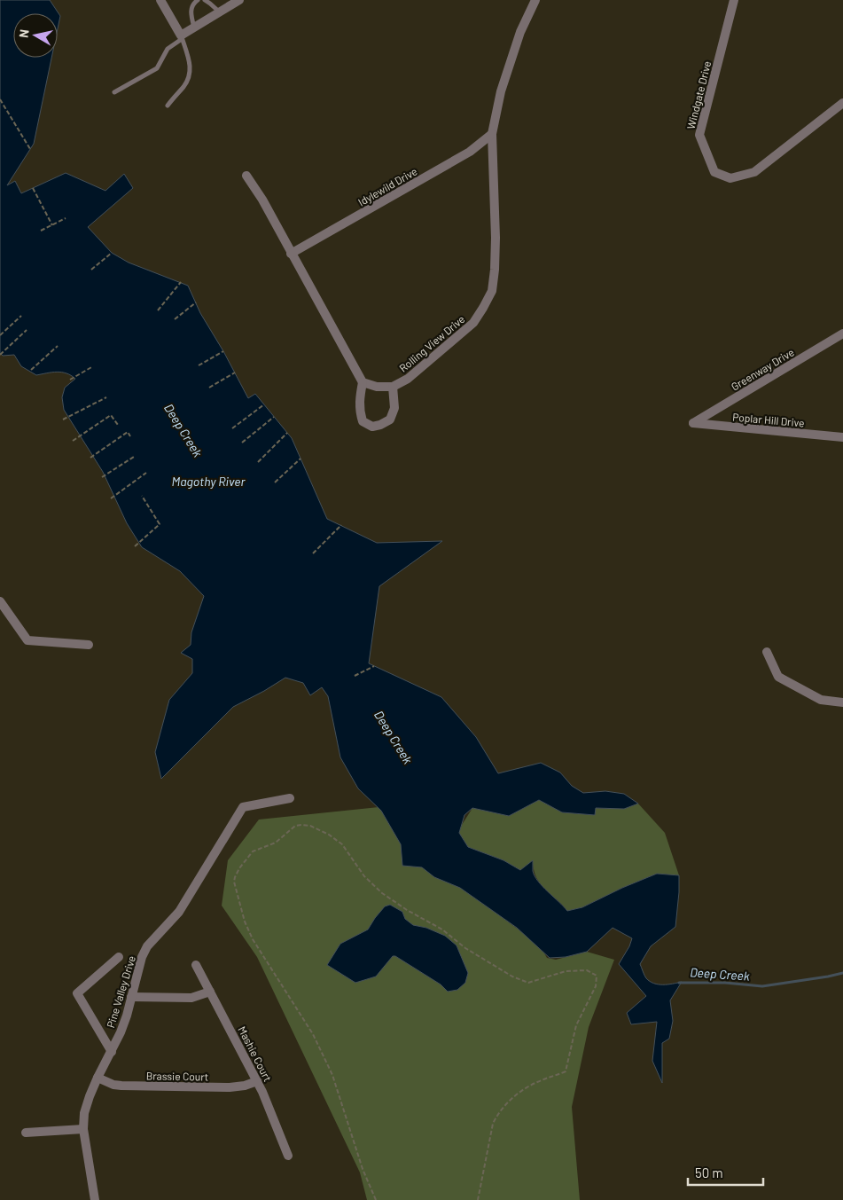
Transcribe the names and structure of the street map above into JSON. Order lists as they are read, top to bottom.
{
  "streets": {
    "street": [
      "Windgate Drive",
      "Idylewild Drive",
      "Rolling View Drive",
      "Greenway Drive",
      "Poplar Hill Drive",
      "Pine Valley Drive",
      "Mashie Court",
      "Brassie Court"
    ]
  },
  "crossings": [
    ["Idylewild Drive", "Rolling View Drive"],
    ["Greenway Drive", "Poplar Hill Drive"],
    ["Pine Valley Drive", "Brassie Court"],
    ["Mashie Court", "Brassie Court"]
  ],
  "water": ["Deep Creek", "Magothy River"],
  "scale_bar": "50 m",
  "north": "left"
}
